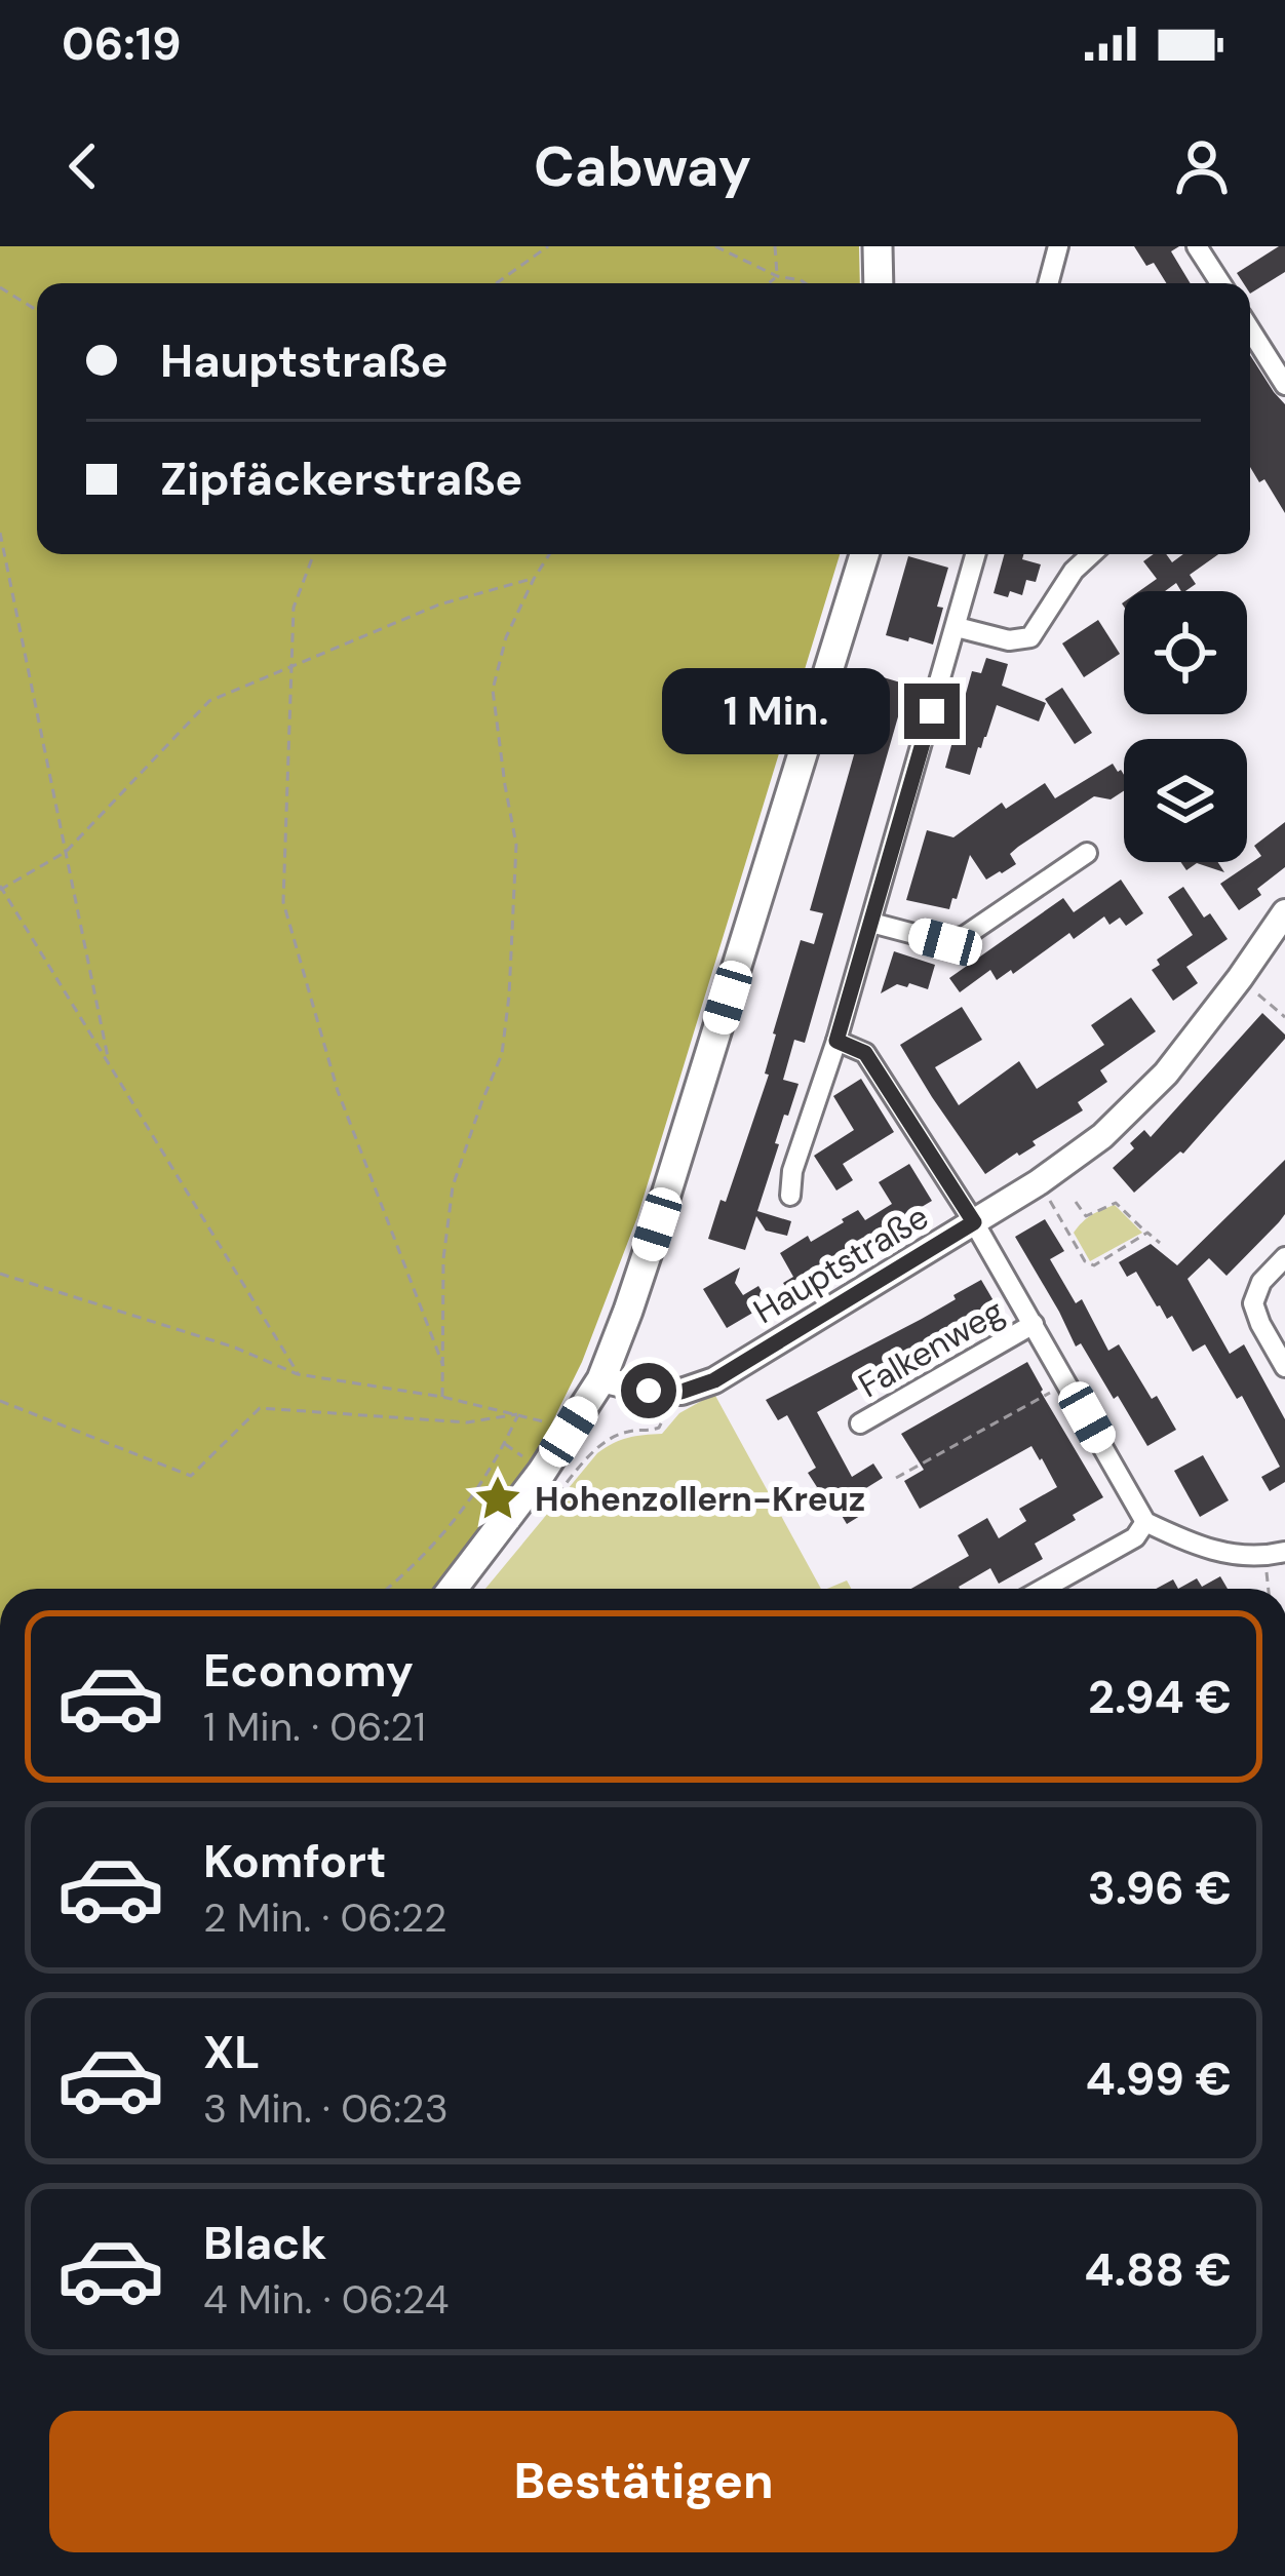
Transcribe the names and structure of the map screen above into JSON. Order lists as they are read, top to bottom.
{
  "streets": {
    "street": ["Hauptstraße", "Falkenweg"]
  },
  "places": {
    "place": ["Hohenzollern-Kreuz"]
  },
  "page": {
    "status": "06:19",
    "header": "Cabway",
    "banner": ["Hauptstraße", "Zipfäckerstraße"],
    "bubble": "1 Min.",
    "list": [
      {
        "name": "Economy",
        "note": "1 Min. · 06:21",
        "value": "2.94 €"
      },
      {
        "name": "Komfort",
        "note": "2 Min. · 06:22",
        "value": "3.96 €"
      },
      {
        "name": "XL",
        "note": "3 Min. · 06:23",
        "value": "4.99 €"
      },
      {
        "name": "Black",
        "note": "4 Min. · 06:24",
        "value": "4.88 €"
      }
    ],
    "buttons": "Bestätigen"
  }
}
